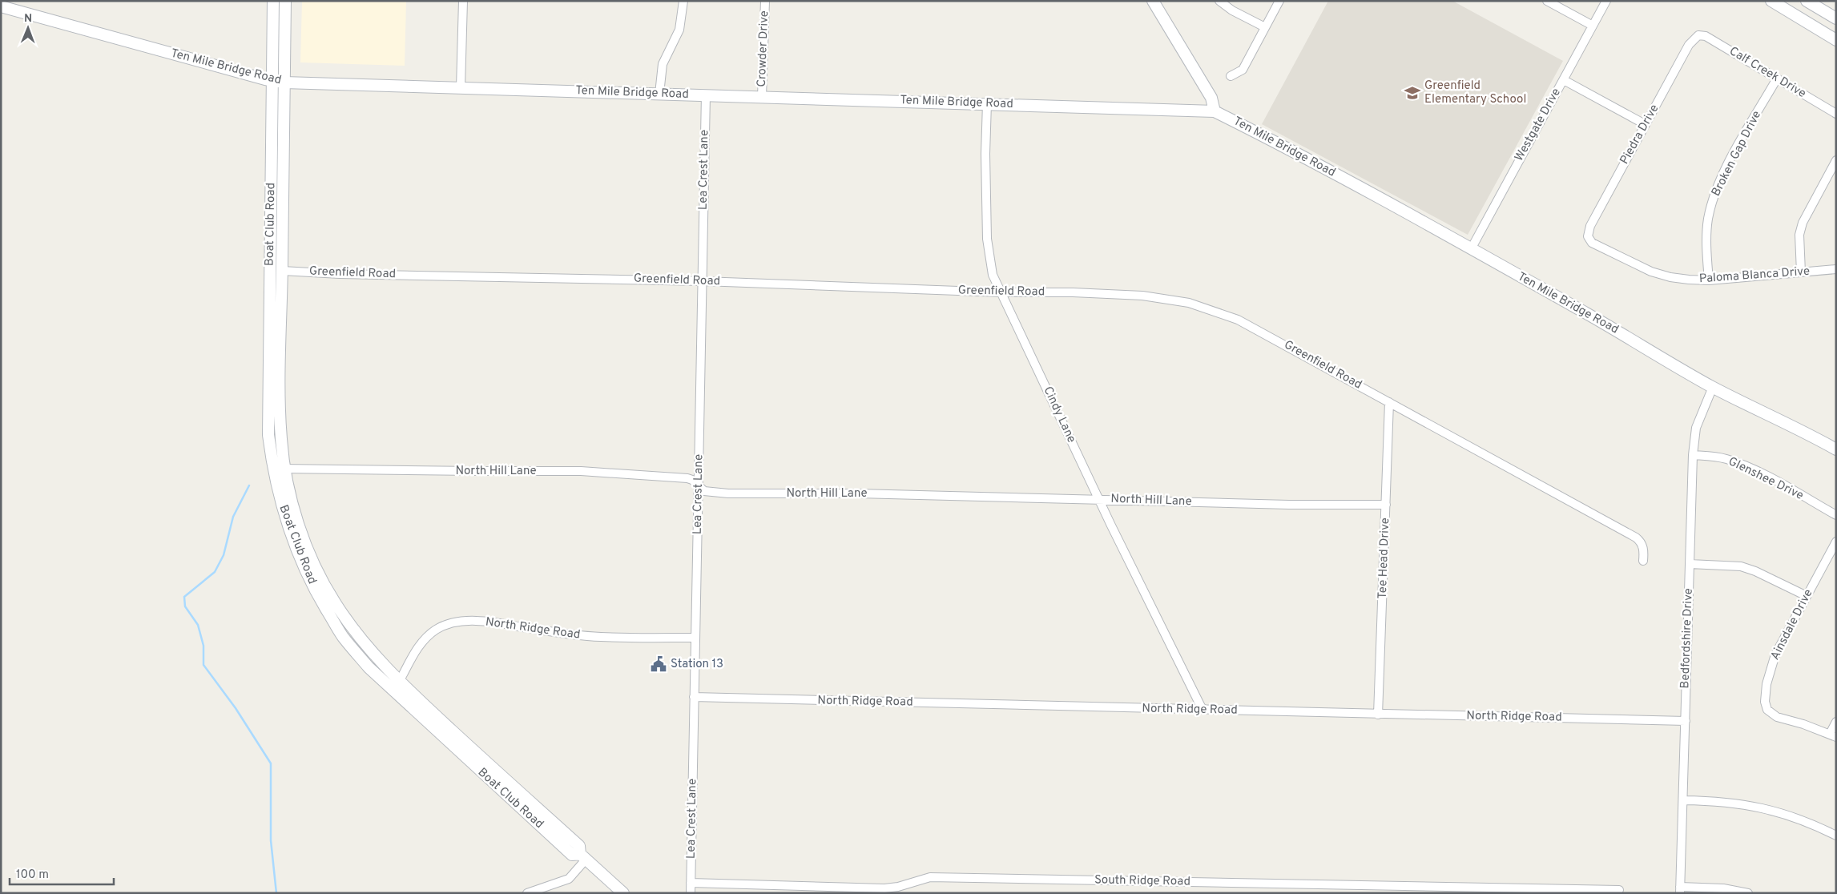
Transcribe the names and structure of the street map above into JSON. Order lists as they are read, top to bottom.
{
  "streets": {
    "main road": ["Ten Mile Bridge Road", "Boat Club Road"],
    "street": [
      "Crowder Drive",
      "Calf Creek Drive",
      "Westgate Drive",
      "Piedra Drive",
      "Broken Gap Drive",
      "Lea Crest Lane",
      "Greenfield Road",
      "Paloma Blanca Drive",
      "Cindy Lane",
      "North Hill Lane",
      "Glenshee Drive",
      "Tee Head Drive",
      "Ainsdale Drive",
      "North Ridge Road",
      "Bedfordshire Drive",
      "South Ridge Road"
    ]
  },
  "crossings": [
    ["Crowder Drive", "Ten Mile Bridge Road"],
    ["Ten Mile Bridge Road", "Westgate Drive"],
    ["Ten Mile Bridge Road", "Lea Crest Lane"],
    ["Ten Mile Bridge Road", "Boat Club Road"],
    ["Ten Mile Bridge Road", "Cindy Lane"],
    ["Ten Mile Bridge Road", "Bedfordshire Drive"],
    ["Calf Creek Drive", "Piedra Drive"],
    ["Calf Creek Drive", "Broken Gap Drive"],
    ["Piedra Drive", "Paloma Blanca Drive"],
    ["Broken Gap Drive", "Paloma Blanca Drive"],
    ["Lea Crest Lane", "Greenfield Road"],
    ["Lea Crest Lane", "North Hill Lane"],
    ["Lea Crest Lane", "North Ridge Road"],
    ["Lea Crest Lane", "South Ridge Road"],
    ["Boat Club Road", "Greenfield Road"],
    ["Boat Club Road", "North Hill Lane"],
    ["Boat Club Road", "North Ridge Road"],
    ["Greenfield Road", "Cindy Lane"],
    ["Greenfield Road", "Tee Head Drive"],
    ["Cindy Lane", "North Hill Lane"],
    ["Cindy Lane", "North Ridge Road"],
    ["North Hill Lane", "Tee Head Drive"],
    ["Glenshee Drive", "Bedfordshire Drive"],
    ["Tee Head Drive", "North Ridge Road"],
    ["North Ridge Road", "Bedfordshire Drive"]
  ],
  "places": {
    "school or university": ["Greenfield Elementary School"],
    "public building": ["Station 13"]
  },
  "scale_bar": "100 m",
  "north": "top"
}
